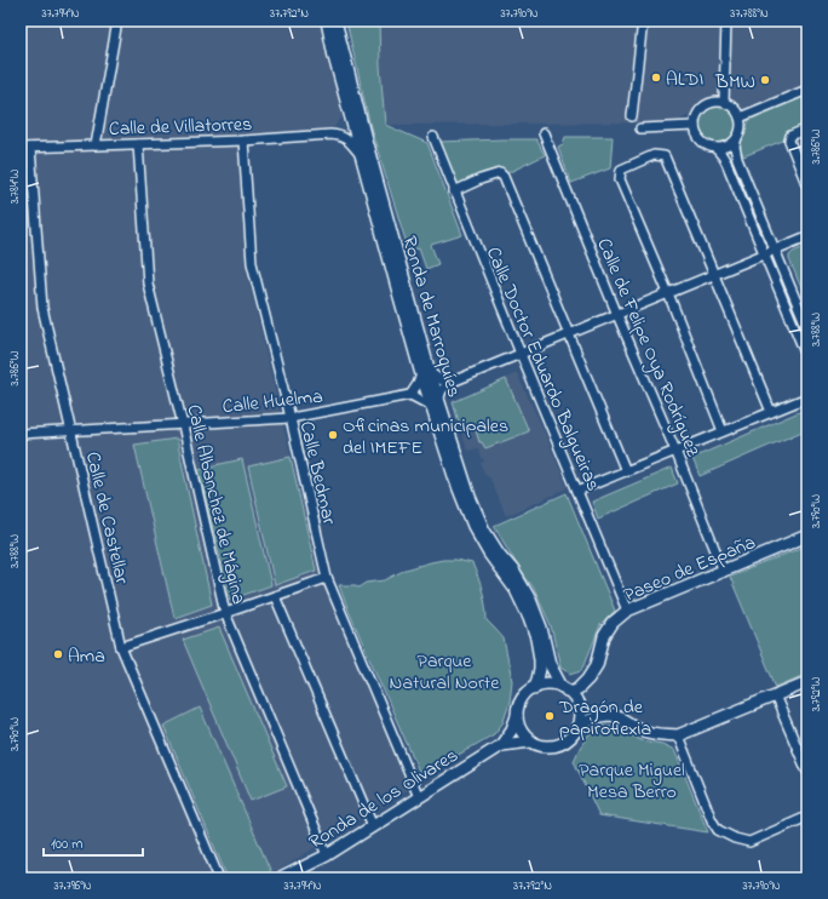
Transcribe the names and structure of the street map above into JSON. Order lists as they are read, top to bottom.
{
  "streets": {
    "main road": ["Ronda de Marroquíes", "Paseo de España", "Ronda de los Olivares"],
    "street": [
      "Calle de Villatorres",
      "Calle de Felipe Oya Rodríguez",
      "Calle Doctor Eduardo Balgueiras",
      "Calle Huelma",
      "Calle Bedmar",
      "Calle Albanchez de Mágina",
      "Calle de Castellar"
    ]
  },
  "crossings": [
    ["Calle de Villatorres", "Calle Bedmar"],
    ["Calle de Villatorres", "Calle Albanchez de Mágina"],
    ["Calle de Villatorres", "Calle de Castellar"],
    ["Ronda de Marroquíes", "Paseo de España"],
    ["Ronda de Marroquíes", "Ronda de los Olivares"],
    ["Calle de Felipe Oya Rodríguez", "Paseo de España"],
    ["Calle Doctor Eduardo Balgueiras", "Paseo de España"],
    ["Calle Huelma", "Calle Bedmar"],
    ["Calle Huelma", "Calle Albanchez de Mágina"],
    ["Calle Huelma", "Calle de Castellar"],
    ["Calle Bedmar", "Ronda de los Olivares"],
    ["Calle Albanchez de Mágina", "Ronda de los Olivares"],
    ["Paseo de España", "Ronda de los Olivares"]
  ],
  "parks": ["Parque Natural Norte", "Parque Miguel Mesa Berro"],
  "places": [
    "ALDI",
    "BMW",
    "Oficinas municipales del IMEFE",
    "Ama",
    "Dragón de papiroflexia"
  ],
  "scale_bar": "100 m",
  "coordinates": [
    "37.794°N",
    "37.792°N",
    "37.790°N",
    "37.788°N",
    "3.786°W",
    "3.784°W",
    "3.788°W",
    "3.790°W",
    "3.792°W",
    "37.796°N"
  ]
}
